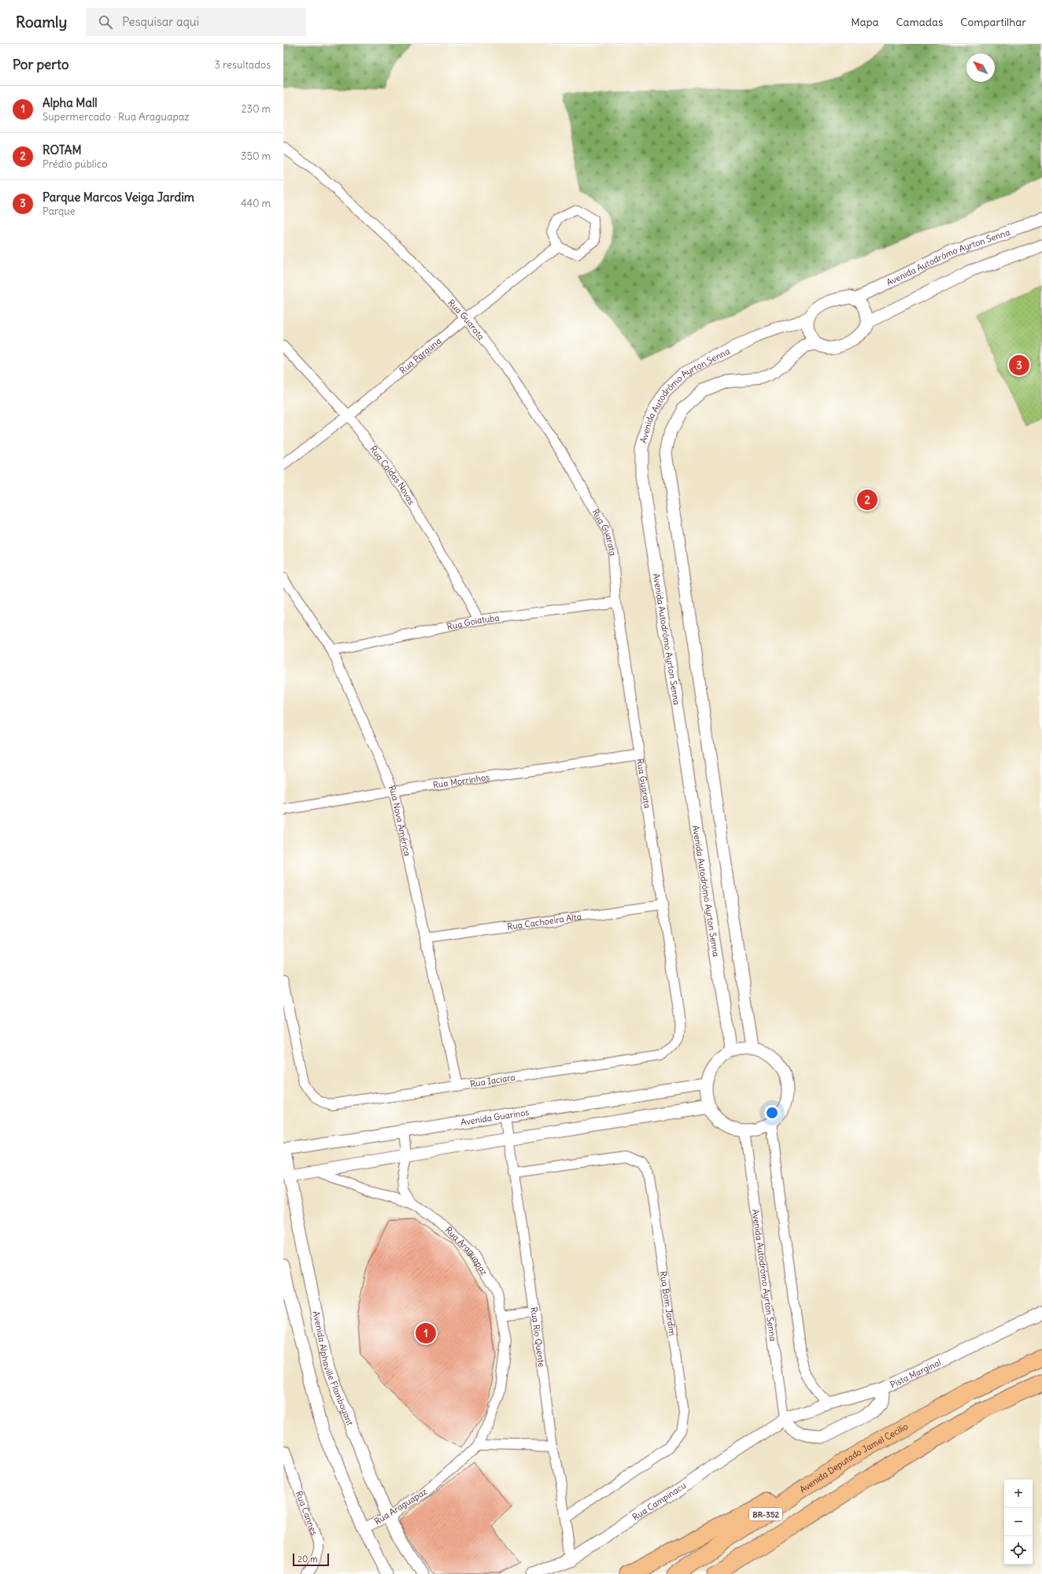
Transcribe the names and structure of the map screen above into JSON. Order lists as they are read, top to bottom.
{
  "streets": {
    "highway": ["Avenida Deputado Jamel Cecilio", "BR-352"],
    "street": [
      "Avenida Autodrómo Ayrton Senna",
      "Rua Guarata",
      "Rua Parauna",
      "Rua Caldas Novas",
      "Rua Goiatuba",
      "Rua Morrinhos",
      "Rua Nova América",
      "Rua Cachoeira Alta",
      "Rua Iaciara",
      "Avenida Guarinos",
      "Rua Araguapaz",
      "Rua Bom Jardim",
      "Rua Rio Quente",
      "Avenida Alphaville Flamboyant",
      "Pista Marginal",
      "Rua Campinacu",
      "Rua Cannes"
    ]
  },
  "crossings": [
    ["Avenida Autodrómo Ayrton Senna", "Avenida Guarinos"],
    ["Avenida Autodrómo Ayrton Senna", "Pista Marginal"],
    ["Avenida Autodrómo Ayrton Senna", "Rua Campinacu"],
    ["Rua Guarata", "Rua Parauna"],
    ["Rua Guarata", "Rua Goiatuba"],
    ["Rua Guarata", "Rua Morrinhos"],
    ["Rua Guarata", "Rua Cachoeira Alta"],
    ["Rua Guarata", "Rua Iaciara"],
    ["Rua Parauna", "Rua Caldas Novas"],
    ["Rua Caldas Novas", "Rua Goiatuba"],
    ["Rua Goiatuba", "Rua Nova América"],
    ["Rua Morrinhos", "Rua Nova América"],
    ["Rua Nova América", "Rua Cachoeira Alta"],
    ["Rua Nova América", "Rua Iaciara"],
    ["Avenida Guarinos", "Rua Araguapaz"],
    ["Avenida Guarinos", "Rua Rio Quente"],
    ["Avenida Guarinos", "Avenida Alphaville Flamboyant"],
    ["Rua Araguapaz", "Avenida Alphaville Flamboyant"],
    ["Rua Bom Jardim", "Rua Rio Quente"],
    ["Rua Rio Quente", "Rua Campinacu"],
    ["Pista Marginal", "Rua Campinacu"]
  ],
  "scale_bar": "20 m",
  "north": "top left",
  "page": {
    "header": "Roamly",
    "search": "Pesquisar aqui",
    "nav": ["Mapa", "Camadas", "Compartilhar"],
    "heading": ["Por perto", "3 resultados"],
    "list": [
      {
        "mark": "1",
        "name": "Alpha Mall",
        "note": "Supermercado · Rua Araguapaz",
        "value": "230 m"
      },
      {
        "mark": "2",
        "name": "ROTAM",
        "note": "Prédio público",
        "value": "350 m"
      },
      {
        "mark": "3",
        "name": "Parque Marcos Veiga Jardim",
        "note": "Parque",
        "value": "440 m"
      }
    ],
    "pins": ["3", "2", "1"],
    "map_buttons": ["+", "−"],
    "scale": "20 m"
  }
}
